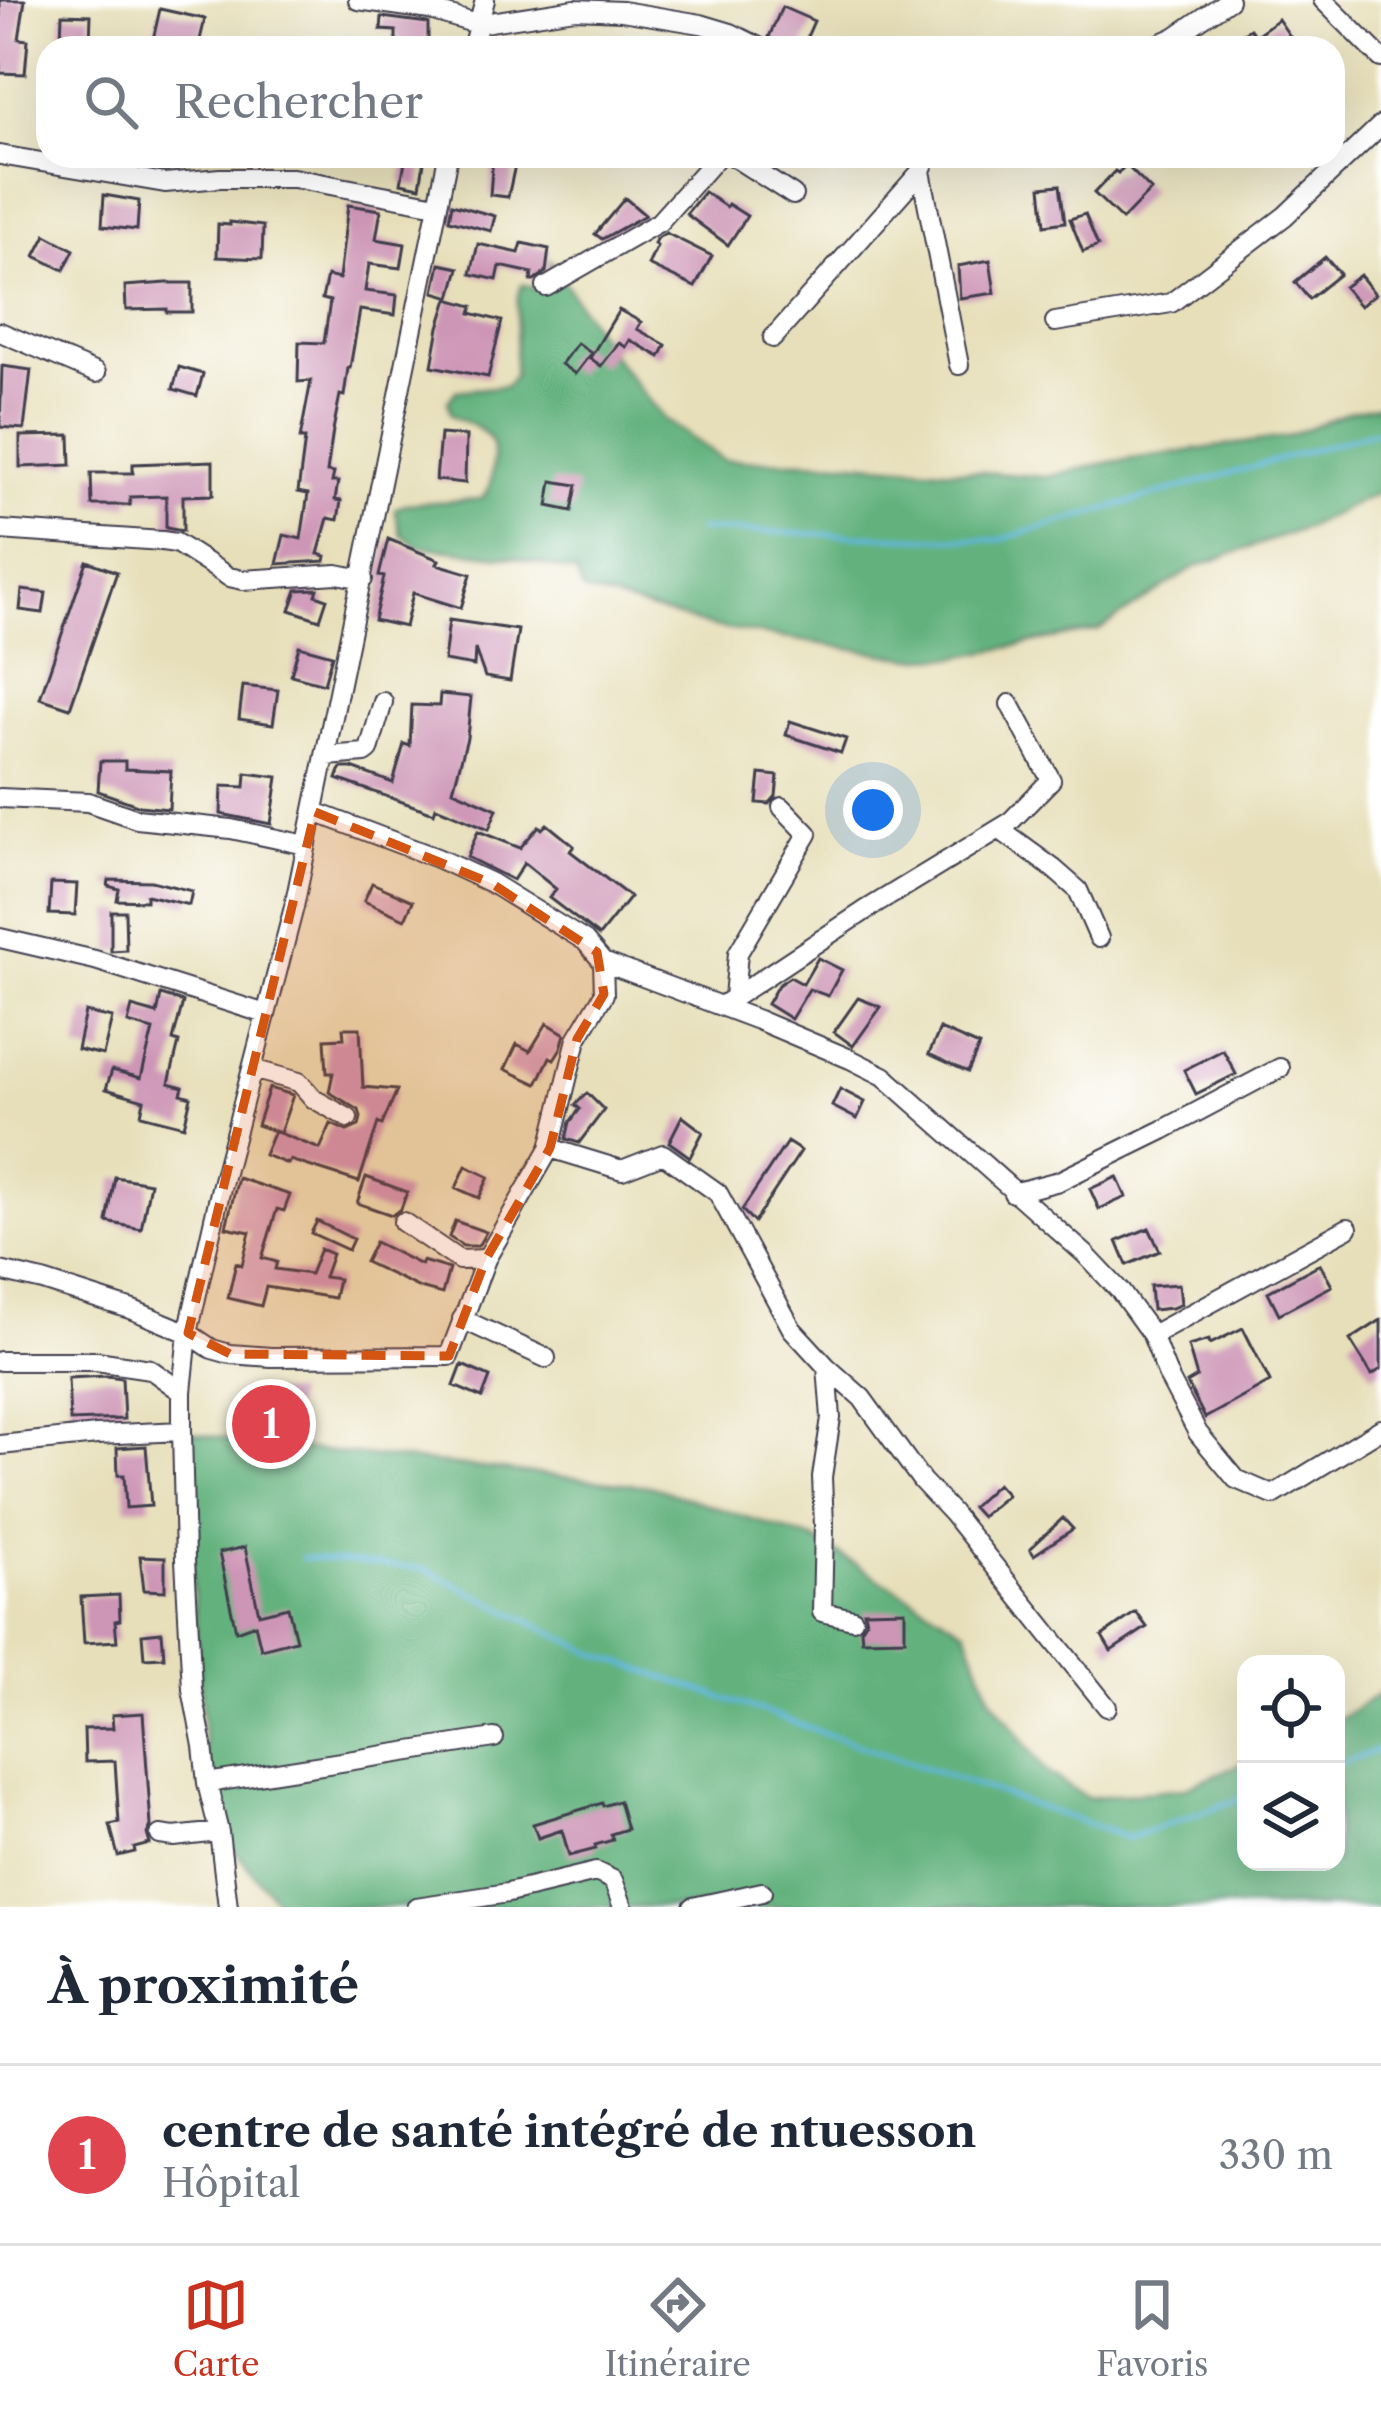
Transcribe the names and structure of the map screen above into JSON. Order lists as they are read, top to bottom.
{
  "page": {
    "search": "Rechercher",
    "pins": "1",
    "heading": "À proximité",
    "list": [
      {
        "mark": "1",
        "name": "centre de santé intégré de ntuesson",
        "note": "Hôpital",
        "value": "330 m"
      }
    ],
    "nav": ["Carte", "Itinéraire", "Favoris"]
  }
}
